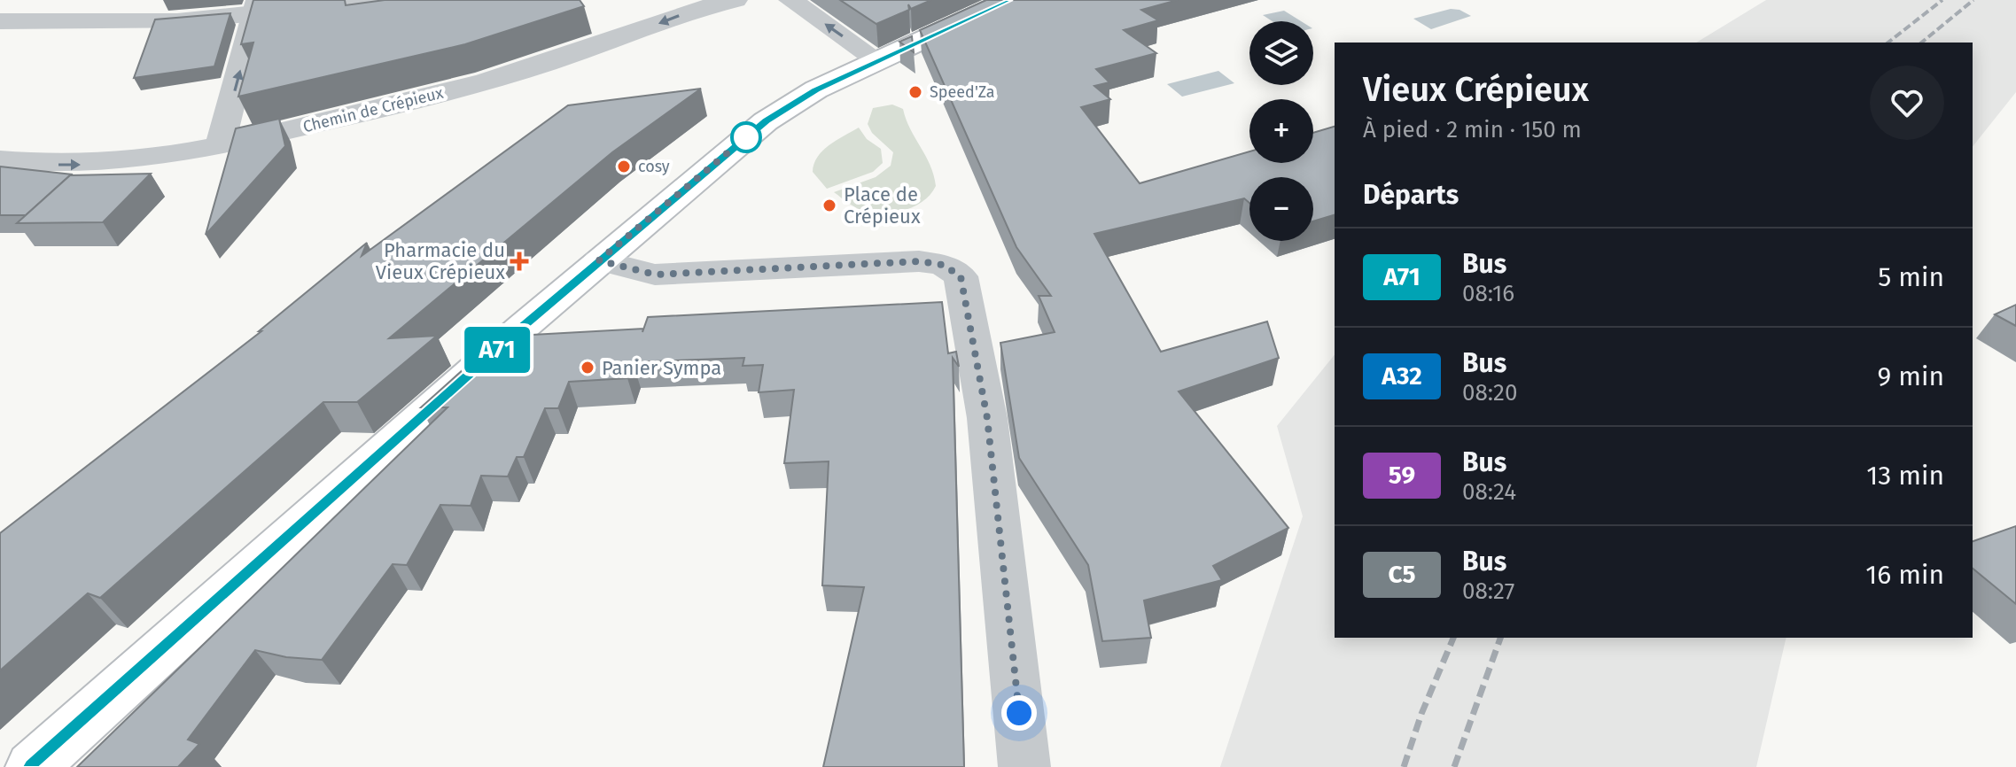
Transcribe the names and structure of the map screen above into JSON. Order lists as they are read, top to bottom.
{
  "streets": {
    "street": ["Chemin de Crépieux"]
  },
  "places": {
    "other": [
      "Speed'Za",
      "cosy",
      "Place de Crépieux",
      "Panier Sympa"
    ],
    "health": ["Pharmacie du Vieux Crépieux"]
  },
  "lines": ["bus line A71"],
  "page": {
    "on_map": "A71",
    "map_buttons": ["+", "−"],
    "heading": [
      ["Vieux Crépieux", "À pied · 2 min · 150 m"],
      "Départs"
    ],
    "list": [
      {
        "mark": "A71",
        "name": "Bus",
        "note": "08:16",
        "value": "5 min"
      },
      {
        "mark": "A32",
        "name": "Bus",
        "note": "08:20",
        "value": "9 min"
      },
      {
        "mark": "59",
        "name": "Bus",
        "note": "08:24",
        "value": "13 min"
      },
      {
        "mark": "C5",
        "name": "Bus",
        "note": "08:27",
        "value": "16 min"
      }
    ]
  }
}
